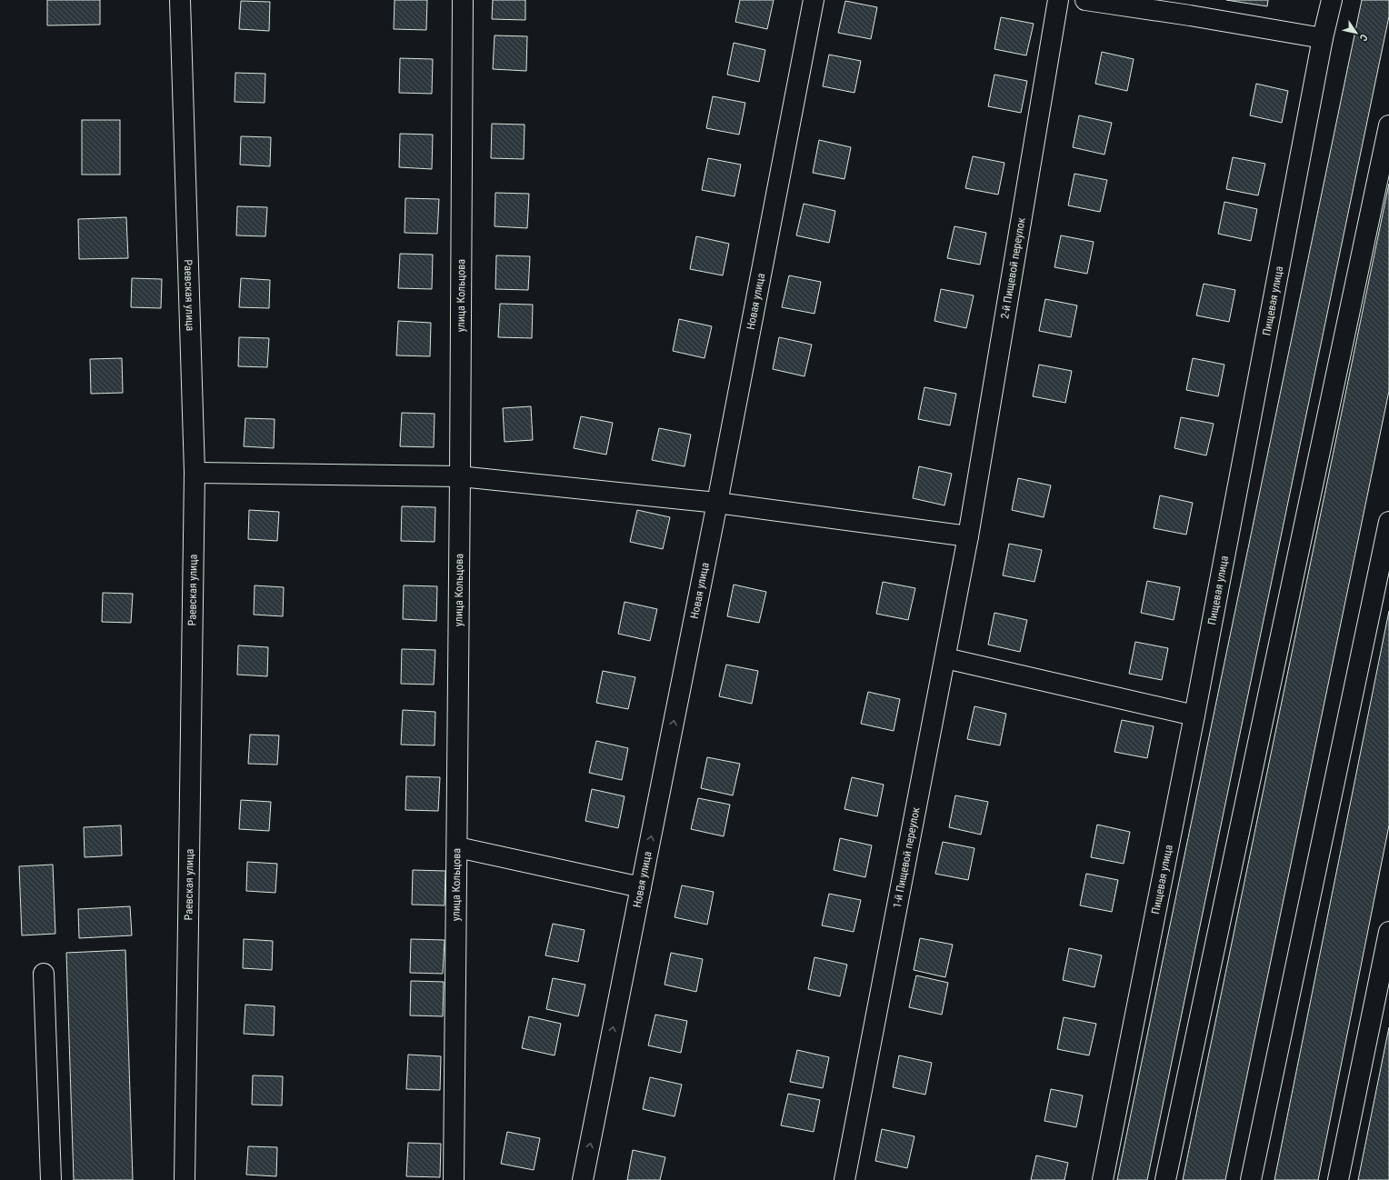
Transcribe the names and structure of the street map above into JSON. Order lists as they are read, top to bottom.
{
  "streets": {
    "street": [
      "2-й Пищевой переулок",
      "Раевская улица",
      "улица Кольцова",
      "Новая улица",
      "Пищевая улица",
      "1-й Пищевой переулок"
    ]
  },
  "crossings": [
    ["2-й Пищевой переулок", "1-й Пищевой переулок"]
  ],
  "one_way": ["Новая улица"],
  "north": "bottom right"
}
